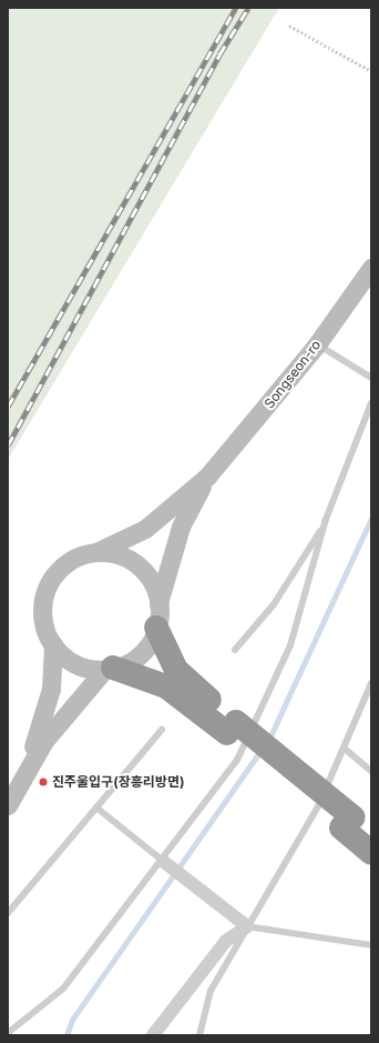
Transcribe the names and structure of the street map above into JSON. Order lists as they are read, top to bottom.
{
  "streets": {
    "street": ["Songseon-ro"]
  },
  "places": ["진주울입구(장흥리방면)"]
}
